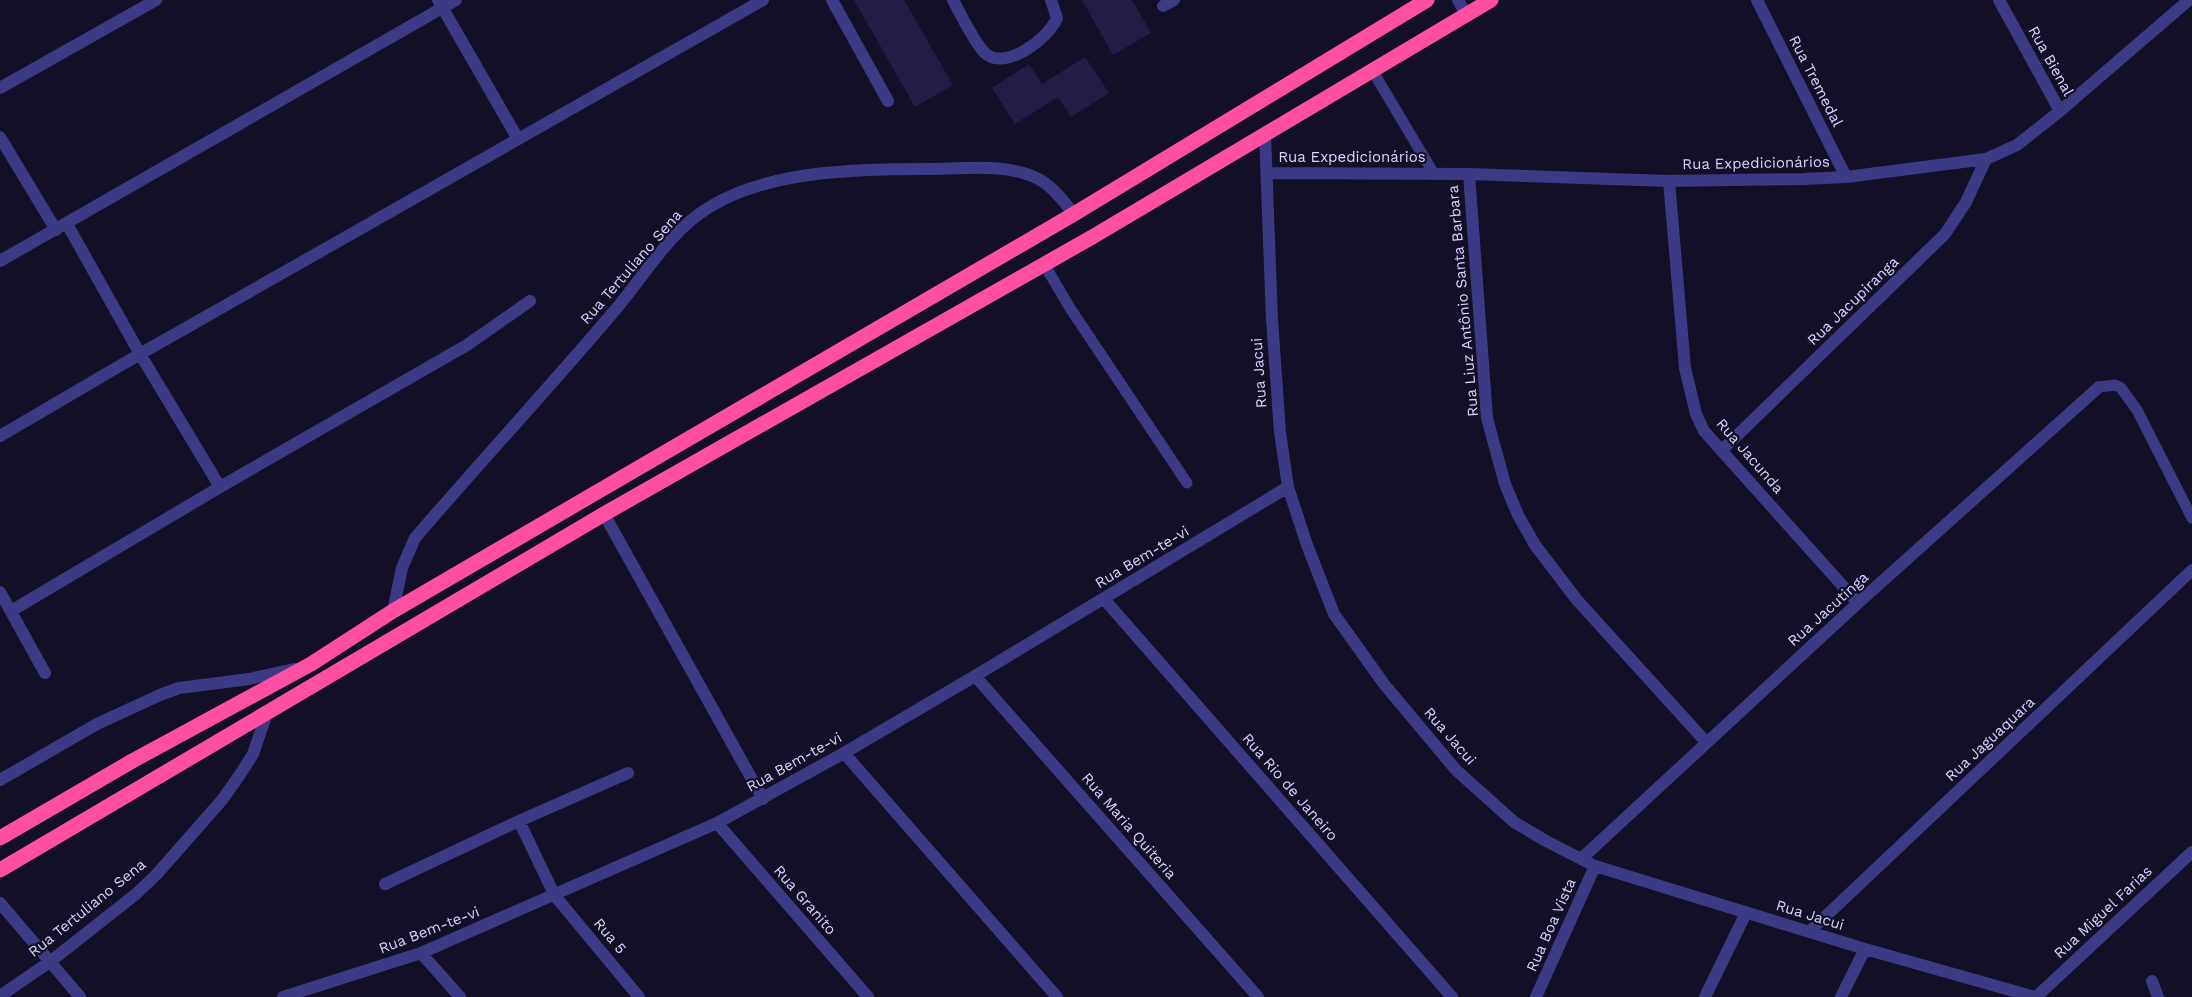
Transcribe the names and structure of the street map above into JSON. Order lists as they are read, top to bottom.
{
  "streets": {
    "street": [
      "Rua Bienal",
      "Rua Tremedal",
      "Rua Expedicionários",
      "Rua Tertuliano Sena",
      "Rua Liuz Antônio Santa Barbara",
      "Rua Jacupiranga",
      "Rua Jacui",
      "Rua Jacunda",
      "Rua Bem-te-vi",
      "Rua Jacutinga",
      "Rua Jaguaquara",
      "Rua Rio de Janeiro",
      "Rua Maria Quiteria",
      "Rua Granito",
      "Rua Miguel Farias",
      "Rua Boa Vista",
      "Rua 5"
    ]
  },
  "crossings": [
    ["Rua Bienal", "Rua Expedicionários"],
    ["Rua Tremedal", "Rua Expedicionários"],
    ["Rua Expedicionários", "Rua Liuz Antônio Santa Barbara"],
    ["Rua Expedicionários", "Rua Jacupiranga"],
    ["Rua Expedicionários", "Rua Jacui"],
    ["Rua Expedicionários", "Rua Jacunda"],
    ["Rua Liuz Antônio Santa Barbara", "Rua Jacutinga"],
    ["Rua Jacupiranga", "Rua Jacunda"],
    ["Rua Jacui", "Rua Bem-te-vi"],
    ["Rua Jacui", "Rua Jacutinga"],
    ["Rua Jacui", "Rua Jaguaquara"],
    ["Rua Jacui", "Rua Miguel Farias"],
    ["Rua Jacui", "Rua Boa Vista"],
    ["Rua Jacunda", "Rua Jacutinga"],
    ["Rua Bem-te-vi", "Rua Rio de Janeiro"],
    ["Rua Bem-te-vi", "Rua Maria Quiteria"],
    ["Rua Bem-te-vi", "Rua Granito"],
    ["Rua Bem-te-vi", "Rua 5"]
  ]
}
